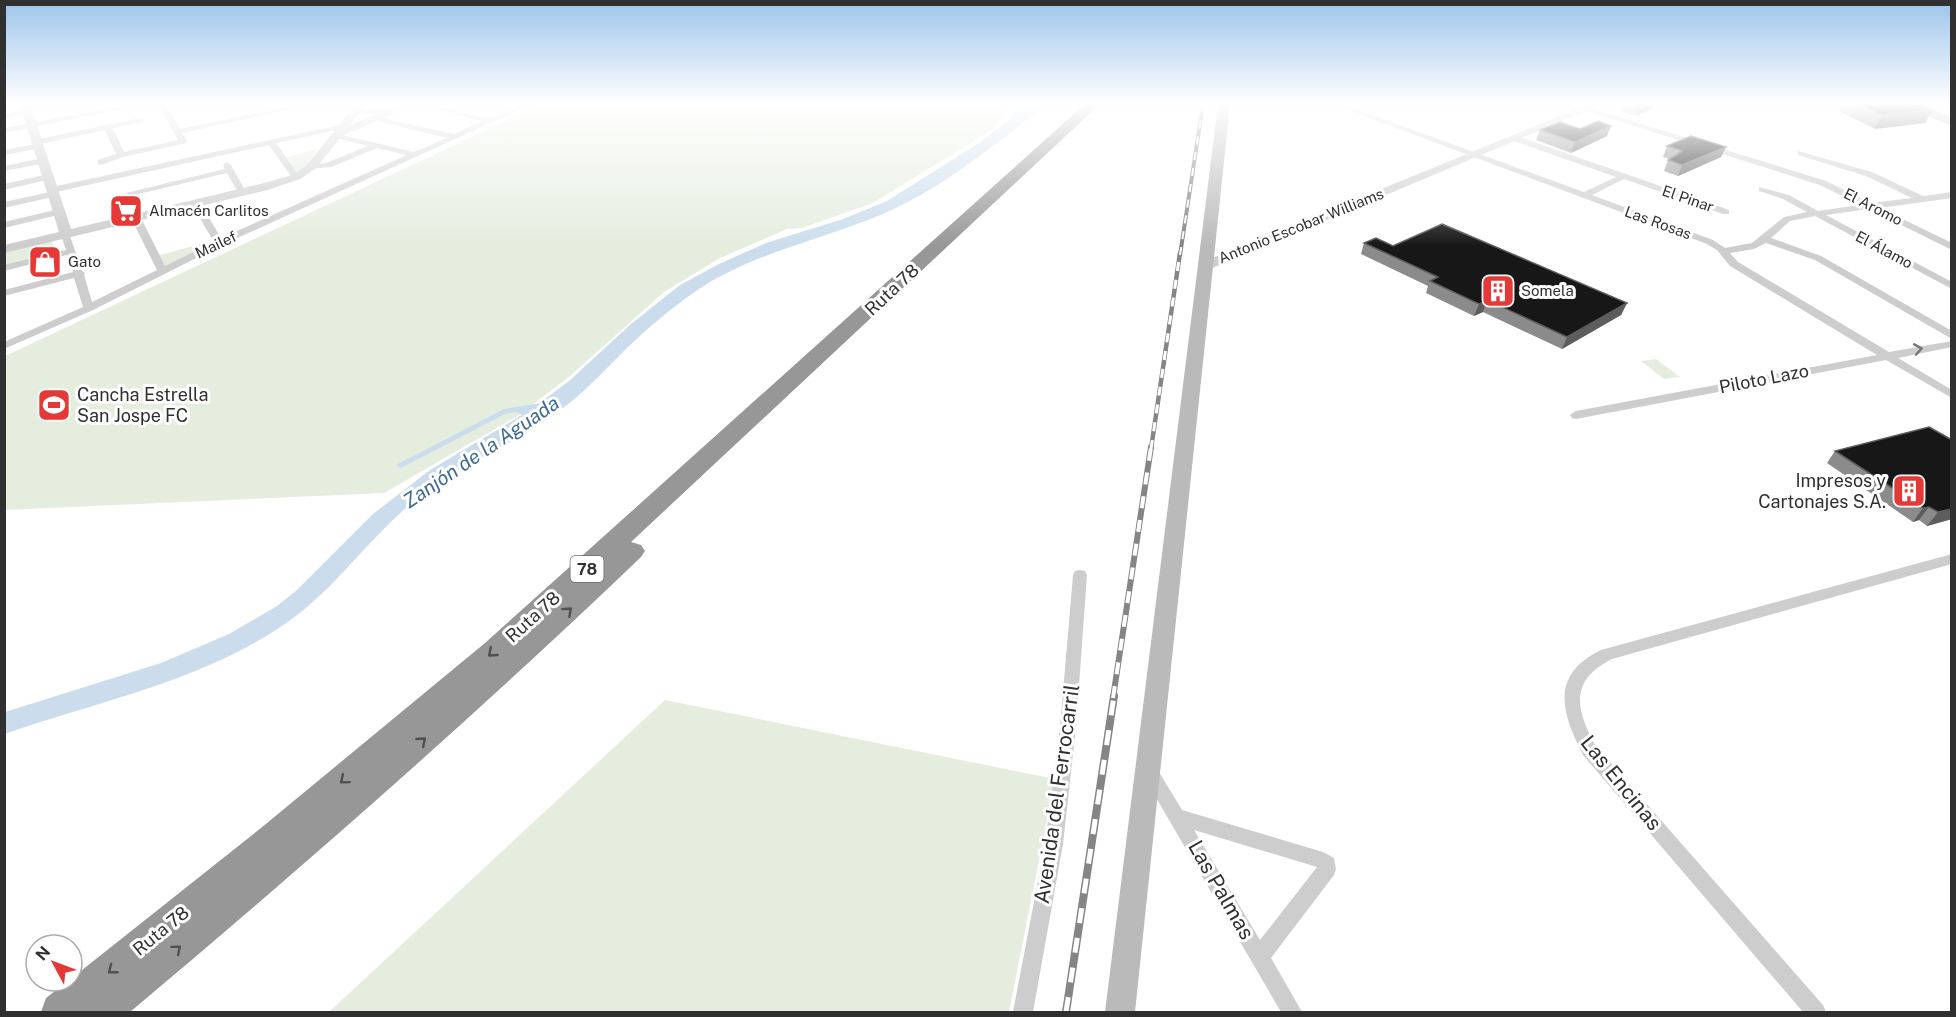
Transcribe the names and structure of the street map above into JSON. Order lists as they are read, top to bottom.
{
  "streets": {
    "highway": ["Ruta 78", "78"],
    "street": [
      "El Pinar",
      "El Aromo",
      "Las Rosas",
      "Antonio Escobar Williams",
      "Mailef",
      "El Álamo",
      "Piloto Lazo",
      "Las Encinas",
      "Avenida del Ferrocarril",
      "Las Palmas"
    ]
  },
  "crossings": [
    ["Las Rosas", "Antonio Escobar Williams"],
    ["Las Rosas", "Piloto Lazo"]
  ],
  "water": ["Zanjón de la Aguada"],
  "places": {
    "supermarket": ["Almacén Carlitos"],
    "shop": ["Gato"],
    "building": ["Somela", "Impresos y Cartonajes S.A."],
    "sports": ["Cancha Estrella San Jospe FC"]
  },
  "north": "top left"
}
